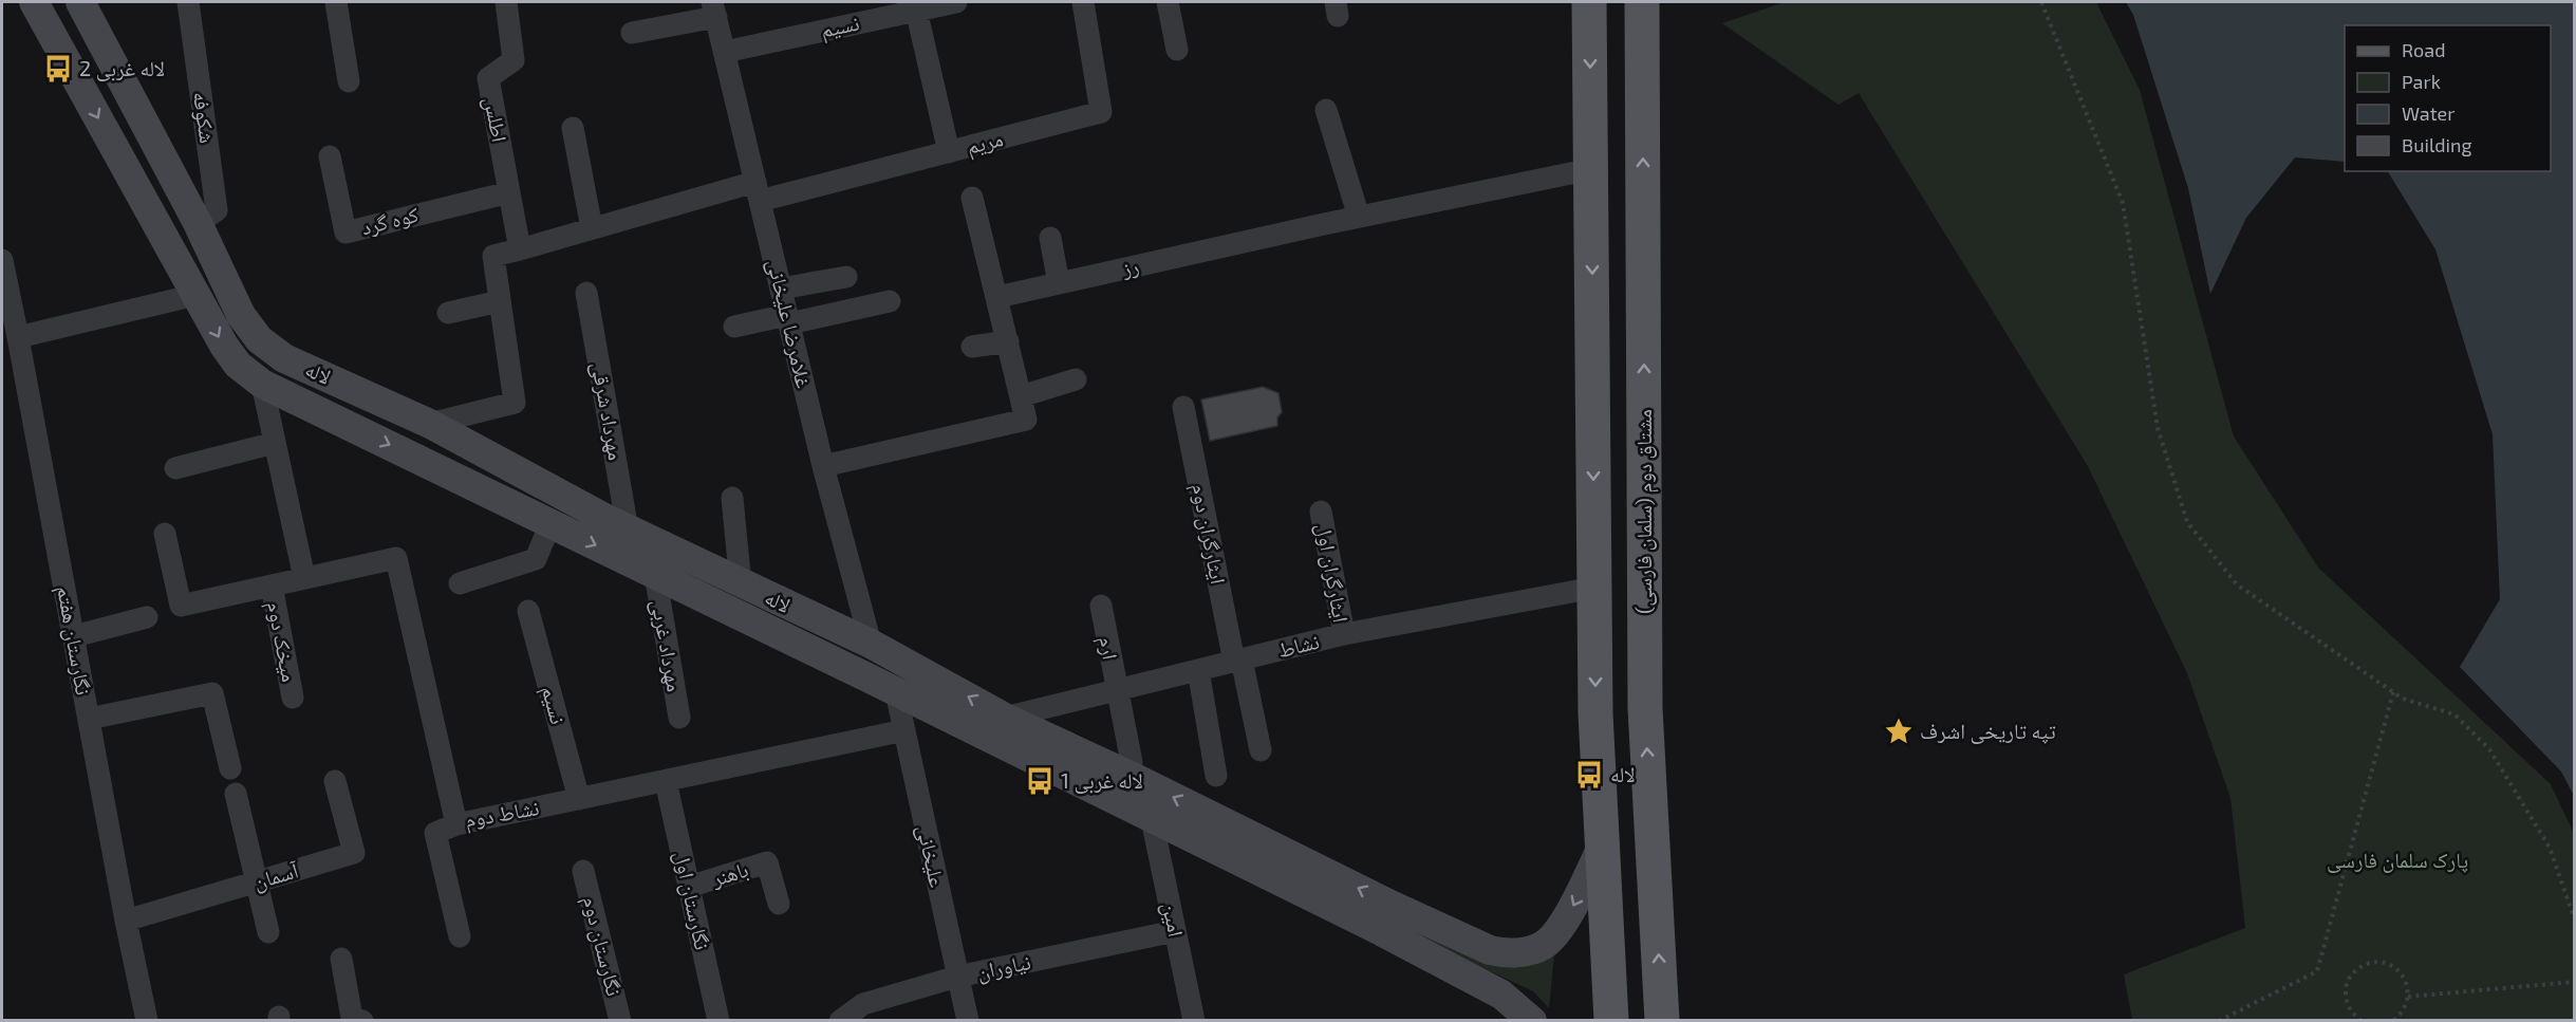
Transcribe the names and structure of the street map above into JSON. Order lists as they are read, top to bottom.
{
  "streets": {
    "main road": ["لاله", "مشتاق دوم (سلمان فارسی)"],
    "street": [
      "نسیم",
      "شکوفه",
      "اطلس",
      "مریم",
      "کوه گرد",
      "رز",
      "غلامرضا علیخانی",
      "مهرداد شرقی",
      "ایثارگران دوم",
      "ایثارگران اول",
      "نگارستان هفتم",
      "میخک دوم",
      "مهرداد غربی",
      "نشاط",
      "ارم",
      "نشاط دوم",
      "علیخانی",
      "باهنر",
      "آسمان",
      "نگارستان اول",
      "امین",
      "نگارستان دوم",
      "نیاوران"
    ]
  },
  "crossings": [
    ["نسیم", "غلامرضا علیخانی"],
    ["نسیم", "نشاط دوم"],
    ["شکوفه", "لاله"],
    ["اطلس", "کوه گرد"],
    ["مریم", "غلامرضا علیخانی"],
    ["غلامرضا علیخانی", "لاله"],
    ["لاله", "مهرداد شرقی"],
    ["لاله", "مهرداد غربی"],
    ["لاله", "نشاط"],
    ["لاله", "علیخانی"],
    ["لاله", "امین"],
    ["ایثارگران دوم", "نشاط"],
    ["ایثارگران اول", "نشاط"],
    ["نگارستان هفتم", "آسمان"],
    ["میخک دوم", "نشاط دوم"],
    ["نشاط", "ارم"],
    ["نشاط دوم", "علیخانی"],
    ["نشاط دوم", "نگارستان اول"],
    ["علیخانی", "نیاوران"],
    ["باهنر", "نگارستان اول"],
    ["امین", "نیاوران"]
  ],
  "parks": ["پارک سلمان فارسی"],
  "places": {
    "bus stop": ["لاله غربی 2", "لاله", "لاله غربی 1"],
    "place": ["تپه تاریخی اشرف"]
  },
  "legend": [
    "Road",
    "Park",
    "Water",
    "Building"
  ]
}
